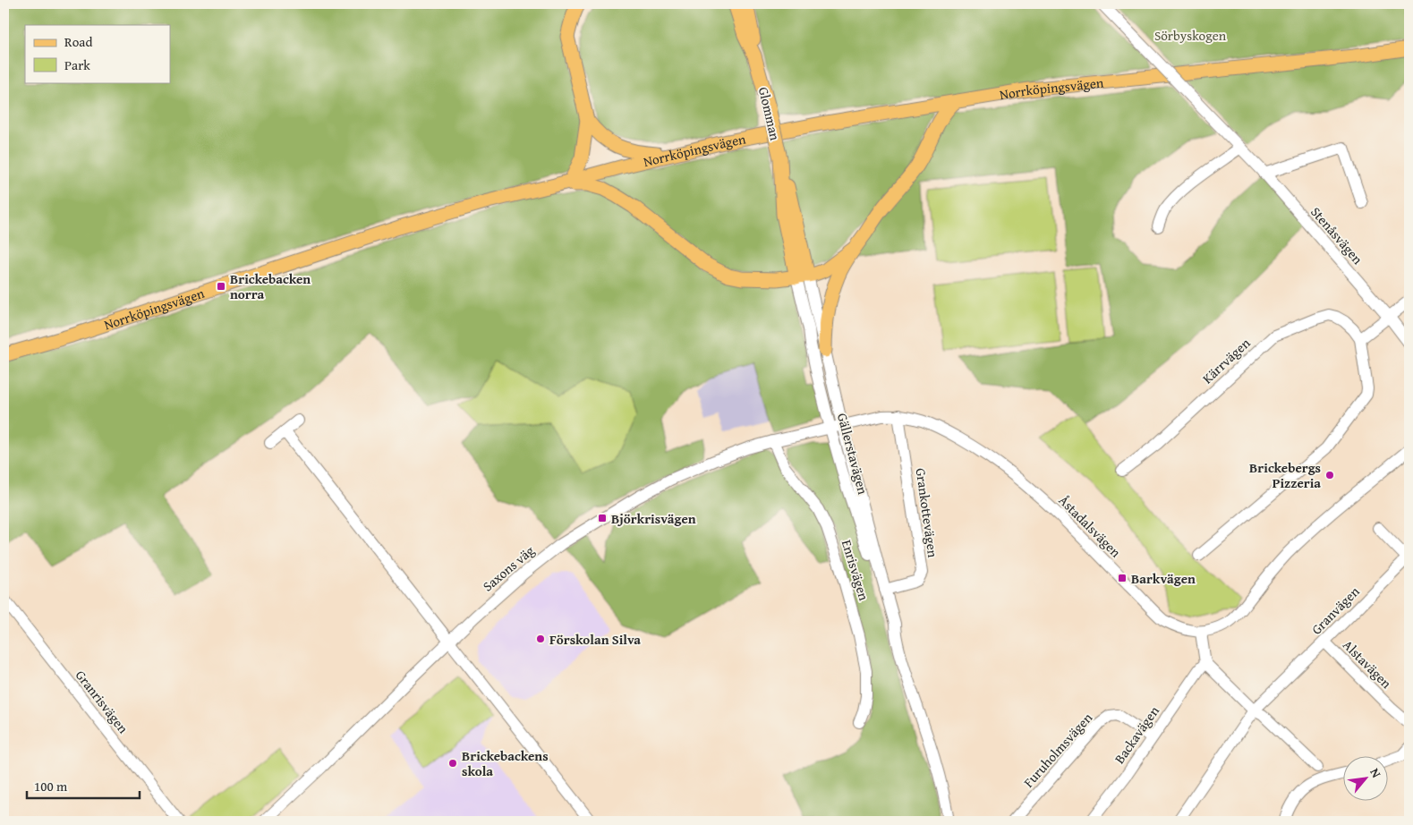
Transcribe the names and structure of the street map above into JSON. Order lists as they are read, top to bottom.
{
  "streets": {
    "main road": ["Norrköpingsvägen", "Glomman"],
    "street": [
      "Stenåsvägen",
      "Kärrvägen",
      "Gällerstavägen",
      "Grankottevägen",
      "Åstadalsvägen",
      "Saxons väg",
      "Enrisvägen",
      "Granvägen",
      "Alstavägen",
      "Granrisvägen",
      "Backavägen",
      "Furuholmsvägen"
    ]
  },
  "crossings": [
    ["Glomman", "Gällerstavägen"],
    ["Gällerstavägen", "Grankottevägen"],
    ["Gällerstavägen", "Åstadalsvägen"],
    ["Gällerstavägen", "Saxons väg"],
    ["Grankottevägen", "Åstadalsvägen"],
    ["Åstadalsvägen", "Saxons väg"],
    ["Saxons väg", "Enrisvägen"],
    ["Granvägen", "Alstavägen"],
    ["Backavägen", "Furuholmsvägen"]
  ],
  "parks": ["Sörbyskogen"],
  "places": {
    "transit": ["Brickebacken norra", "Björkrisvägen", "Barkvägen"],
    "other": ["Brickebergs Pizzeria", "Förskolan Silva", "Brickebackens skola"]
  },
  "legend": ["Road", "Park"],
  "scale_bar": "100 m",
  "north": "top right"
}
